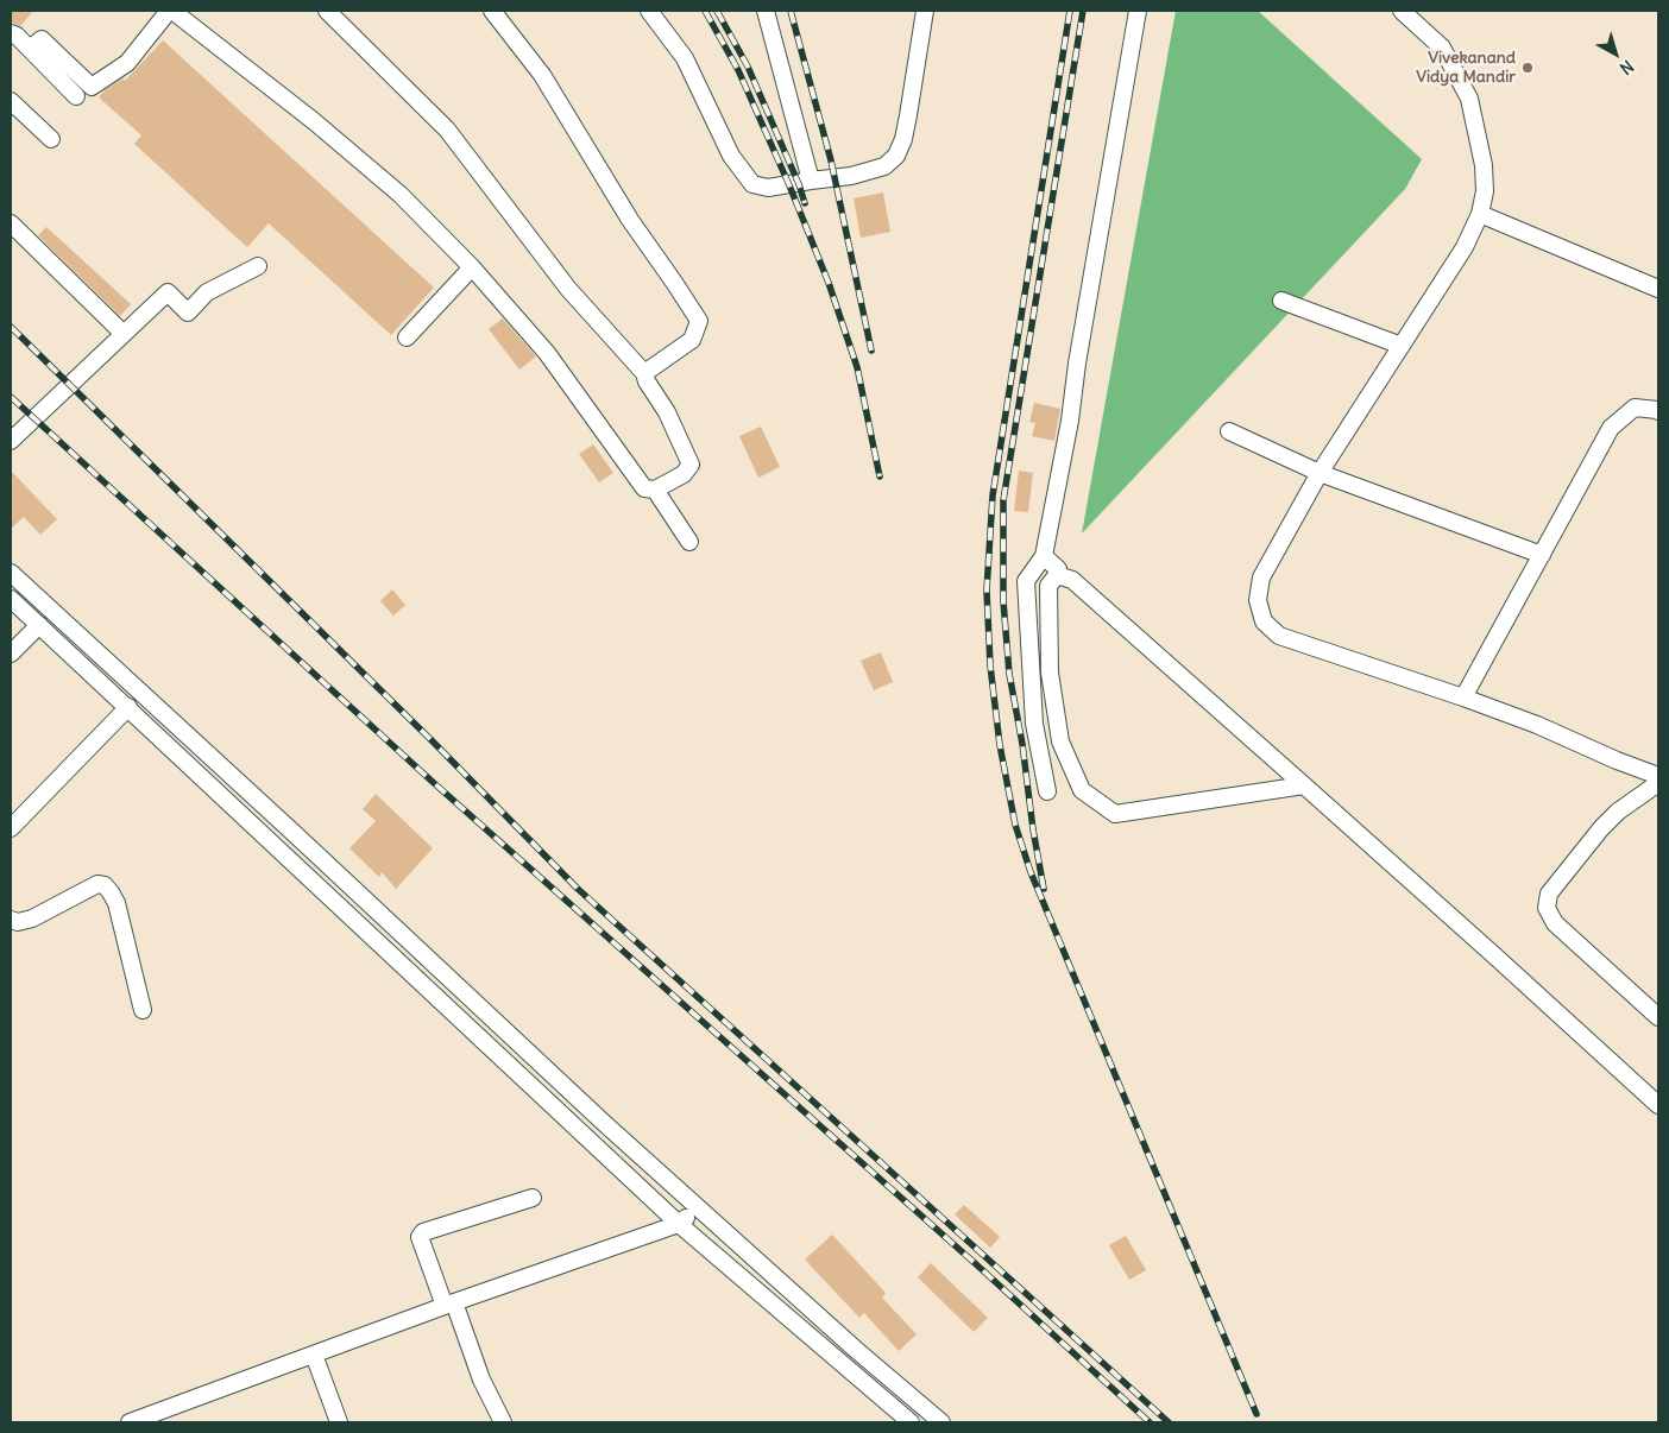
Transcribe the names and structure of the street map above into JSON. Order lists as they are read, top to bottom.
{
  "places": ["Vivekanand Vidya Mandir"],
  "north": "bottom right"
}
